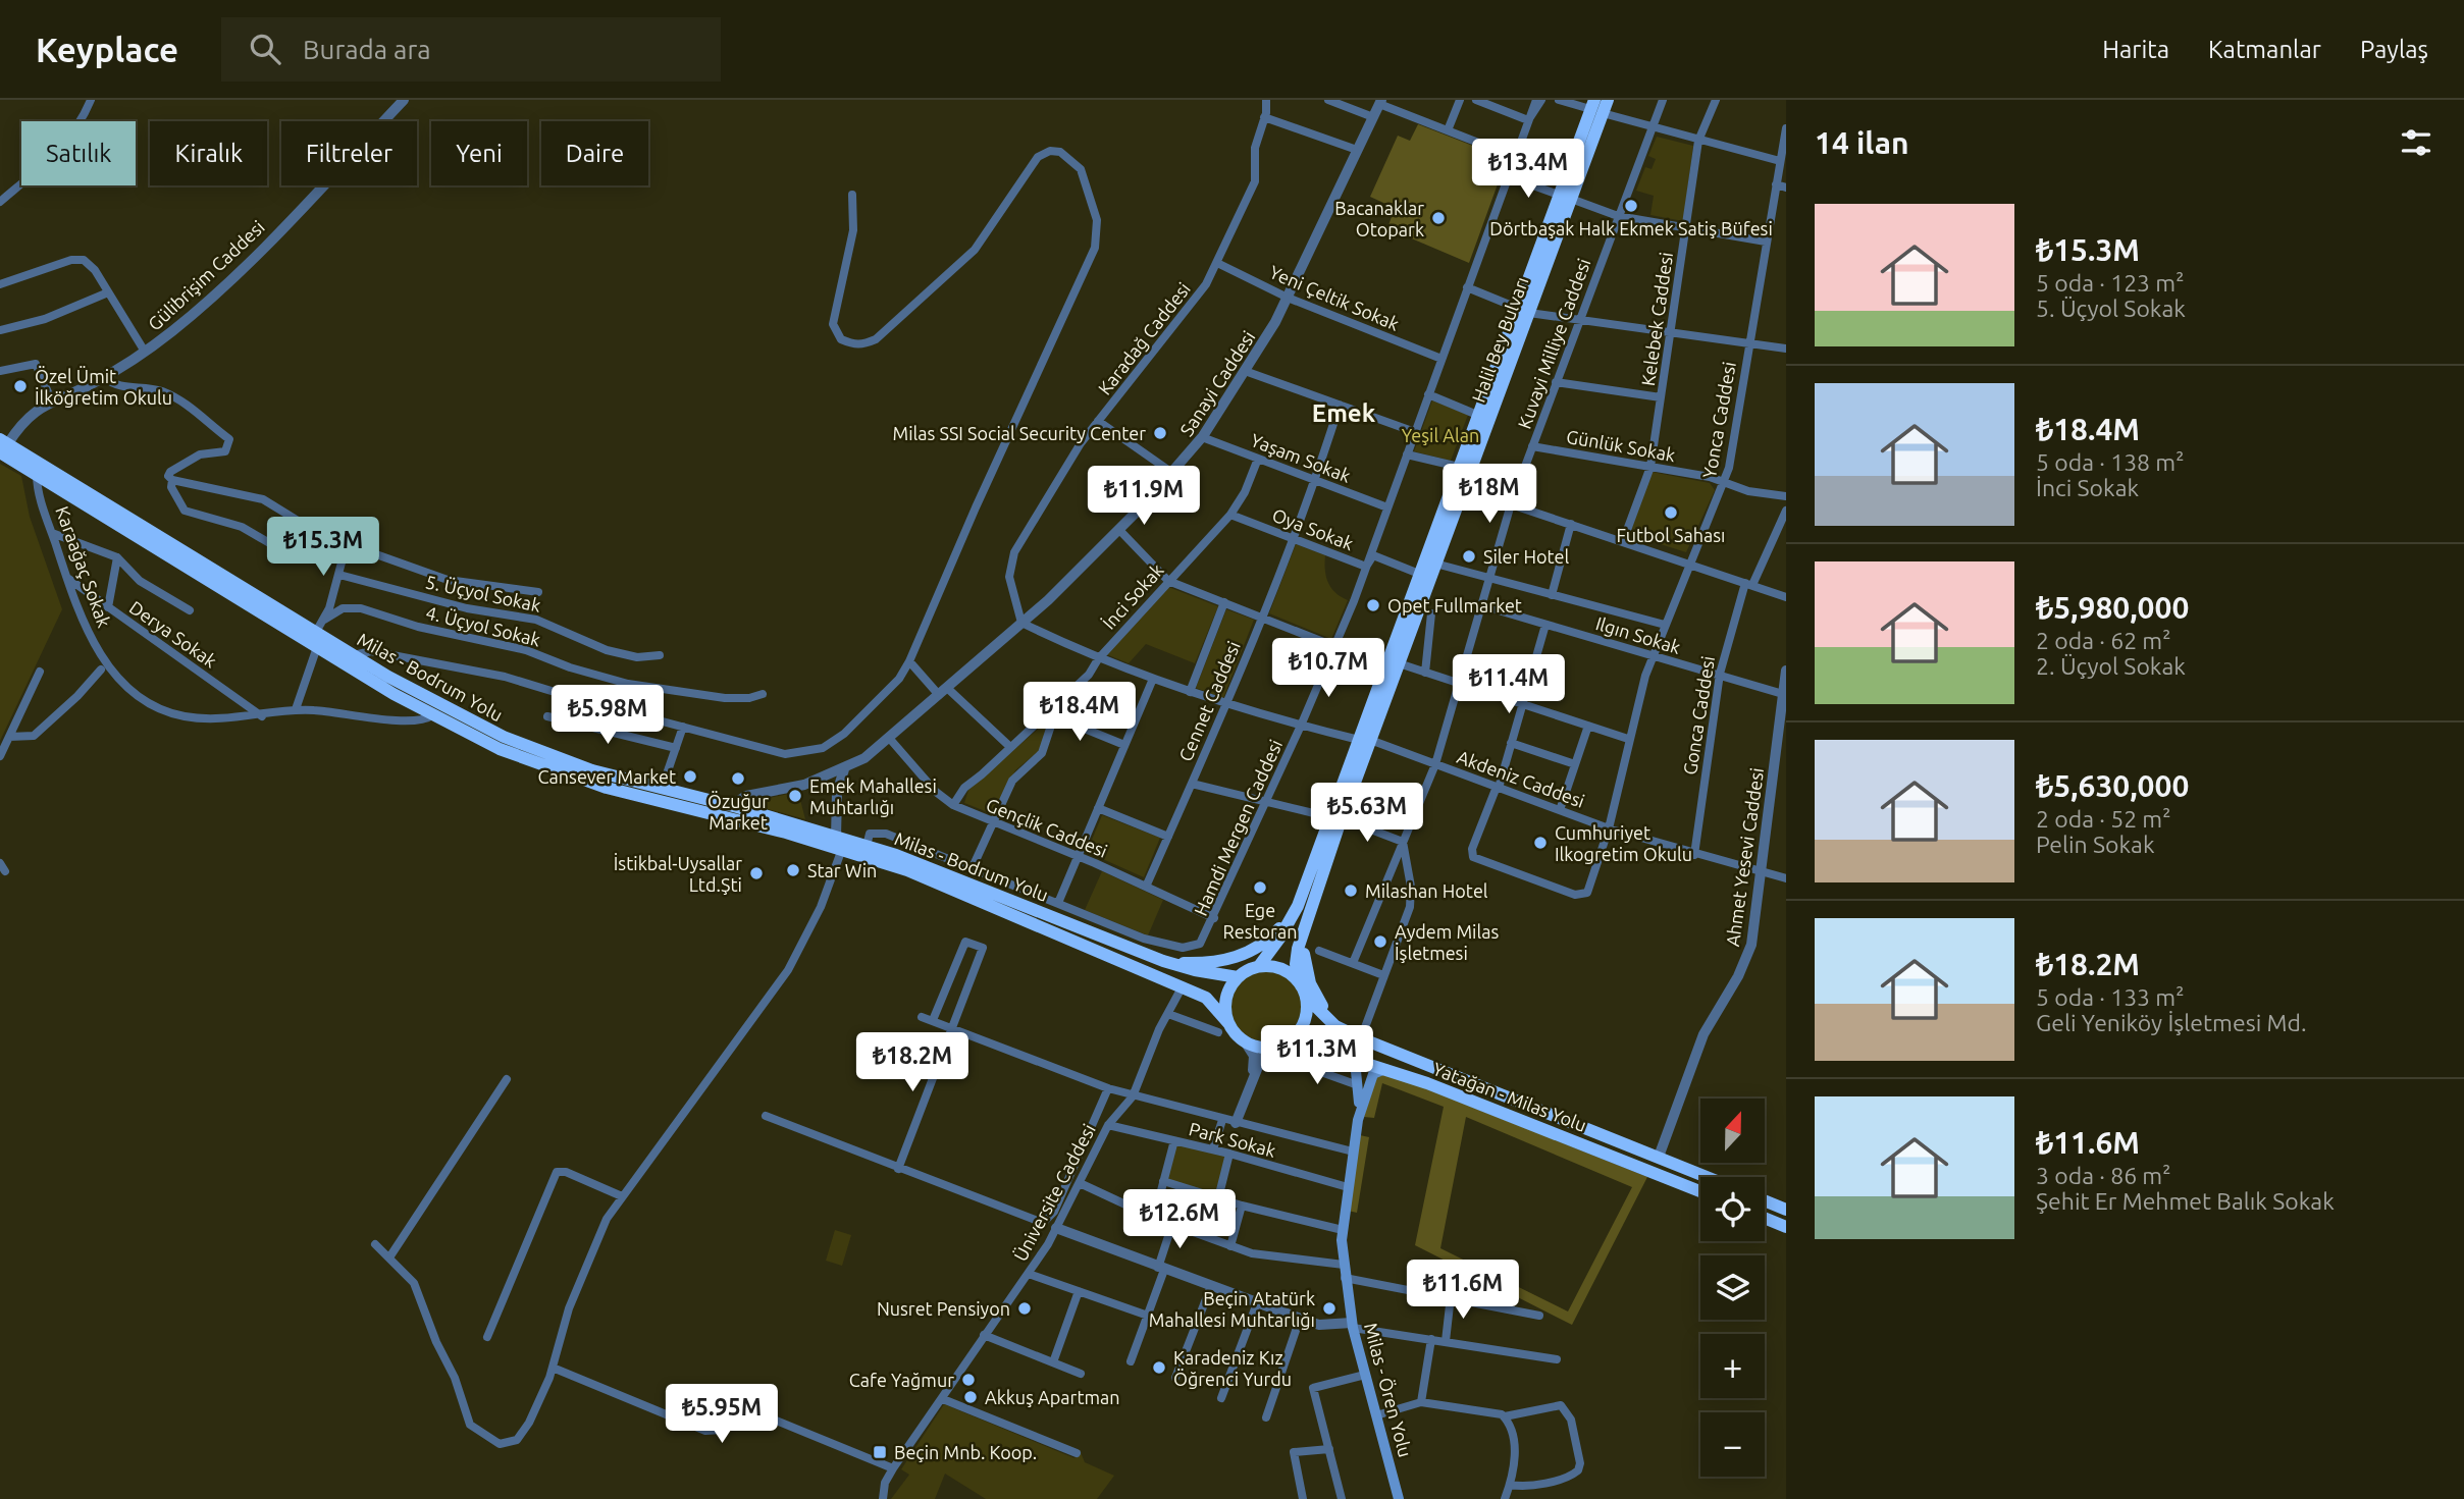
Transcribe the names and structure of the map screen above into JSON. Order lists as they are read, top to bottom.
{
  "streets": {
    "highway": ["Halil Bey Bulvarı", "Milas - Bodrum Yolu", "Yatağan - Milas Yolu"],
    "main road": ["Milas - Ören Yolu"],
    "street": [
      "Gülibrişim Caddesi",
      "Yeni Çeltik Sokak",
      "Kelebek Caddesi",
      "Karadağ Caddesi",
      "Kuvayi Milliye Caddesi",
      "Sanayi Caddesi",
      "Yonca Caddesi",
      "Günlük Sokak",
      "Yaşam Sokak",
      "Oya Sokak",
      "Karaağaç Sokak",
      "5. Üçyol Sokak",
      "İnci Sokak",
      "4. Üçyol Sokak",
      "Derya Sokak",
      "Ilgın Sokak",
      "Cennet Caddesi",
      "Gonca Caddesi",
      "Akdeniz Caddesi",
      "Gençlik Caddesi",
      "Hamdi Mergen Caddesi",
      "Ahmet Yesevi Caddesi",
      "Park Sokak",
      "Üniversite Caddesi"
    ]
  },
  "crossings": [
    ["Gülibrişim Caddesi", "Milas - Bodrum Yolu"],
    ["Yeni Çeltik Sokak", "Karadağ Caddesi"],
    ["Yeni Çeltik Sokak", "Sanayi Caddesi"],
    ["Yeni Çeltik Sokak", "Hamdi Mergen Caddesi"],
    ["Kelebek Caddesi", "Günlük Sokak"],
    ["Karadağ Caddesi", "Sanayi Caddesi"],
    ["Karadağ Caddesi", "Akdeniz Caddesi"],
    ["Halil Bey Bulvarı", "Oya Sokak"],
    ["Halil Bey Bulvarı", "Akdeniz Caddesi"],
    ["Kuvayi Milliye Caddesi", "Günlük Sokak"],
    ["Kuvayi Milliye Caddesi", "Ilgın Sokak"],
    ["Kuvayi Milliye Caddesi", "Akdeniz Caddesi"],
    ["Sanayi Caddesi", "Yaşam Sokak"],
    ["Sanayi Caddesi", "Milas - Bodrum Yolu"],
    ["Sanayi Caddesi", "Akdeniz Caddesi"],
    ["Sanayi Caddesi", "Gençlik Caddesi"],
    ["Yonca Caddesi", "Günlük Sokak"],
    ["Yonca Caddesi", "Ilgın Sokak"],
    ["Yonca Caddesi", "Akdeniz Caddesi"],
    ["Yaşam Sokak", "İnci Sokak"],
    ["Yaşam Sokak", "Cennet Caddesi"],
    ["Yaşam Sokak", "Hamdi Mergen Caddesi"],
    ["Oya Sokak", "İnci Sokak"],
    ["Oya Sokak", "Cennet Caddesi"],
    ["Oya Sokak", "Hamdi Mergen Caddesi"],
    ["Karaağaç Sokak", "Derya Sokak"],
    ["Karaağaç Sokak", "Milas - Bodrum Yolu"],
    ["İnci Sokak", "Akdeniz Caddesi"],
    ["İnci Sokak", "Gençlik Caddesi"],
    ["Ilgın Sokak", "Gonca Caddesi"],
    ["Ilgın Sokak", "Ahmet Yesevi Caddesi"],
    ["Milas - Bodrum Yolu", "Hamdi Mergen Caddesi"],
    ["Milas - Bodrum Yolu", "Yatağan - Milas Yolu"],
    ["Cennet Caddesi", "Akdeniz Caddesi"],
    ["Cennet Caddesi", "Gençlik Caddesi"],
    ["Gonca Caddesi", "Akdeniz Caddesi"],
    ["Akdeniz Caddesi", "Hamdi Mergen Caddesi"],
    ["Akdeniz Caddesi", "Ahmet Yesevi Caddesi"],
    ["Gençlik Caddesi", "Hamdi Mergen Caddesi"],
    ["Ahmet Yesevi Caddesi", "Yatağan - Milas Yolu"],
    ["Park Sokak", "Üniversite Caddesi"],
    ["Park Sokak", "Milas - Ören Yolu"]
  ],
  "districts": ["Emek"],
  "parks": ["Yeşil Alan"],
  "places": {
    "other": [
      "Dörtbaşak Halk Ekmek Satiş Büfesi",
      "Bacanaklar Otopark",
      "Özel Ümit İlköğretim Okulu",
      "Milas SSI Social Security Center",
      "Futbol Sahası",
      "Siler Hotel",
      "Opet Fullmarket",
      "Cansever Market",
      "Özuğur Market",
      "Emek Mahallesi Muhtarlığı",
      "Cumhuriyet Ilkogretim Okulu",
      "Star Win",
      "İstikbal-Uysallar Ltd.Şti",
      "Ege Restoran",
      "Milashan Hotel",
      "Aydem Milas İşletmesi",
      "Nusret Pensiyon",
      "Beçin Atatürk Mahallesi Muhtarlığı",
      "Karadeniz Kız Öğrenci Yurdu",
      "Cafe Yağmur",
      "Akkuş Apartman"
    ],
    "transit": ["Beçin Mnb. Koop."]
  },
  "north": "top",
  "page": {
    "header": "Keyplace",
    "search": "Burada ara",
    "nav": ["Harita", "Katmanlar", "Paylaş"],
    "heading": "14 ilan",
    "chip": [
      "Satılık",
      "Kiralık",
      "Filtreler",
      "Yeni",
      "Daire"
    ],
    "price": [
      "₺13.4M",
      "₺18M",
      "₺11.9M",
      "₺15.3M",
      "₺10.7M",
      "₺11.4M",
      "₺18.4M",
      "₺5.98M",
      "₺5.63M",
      "₺11.3M",
      "₺18.2M",
      "₺12.6M",
      "₺11.6M",
      "₺5.95M"
    ],
    "list": [
      {
        "name": "₺15.3M",
        "note": "5 oda · 123 m² · 5. Üçyol Sokak"
      },
      {
        "name": "₺18.4M",
        "note": "5 oda · 138 m² · İnci Sokak"
      },
      {
        "name": "₺5,980,000",
        "note": "2 oda · 62 m² · 2. Üçyol Sokak"
      },
      {
        "name": "₺5,630,000",
        "note": "2 oda · 52 m² · Pelin Sokak"
      },
      {
        "name": "₺18.2M",
        "note": "5 oda · 133 m² · Geli Yeniköy İşletmesi Md."
      },
      {
        "name": "₺11.6M",
        "note": "3 oda · 86 m² · Şehit Er Mehmet Balık Sokak"
      }
    ],
    "map_buttons": ["+", "−"]
  }
}
